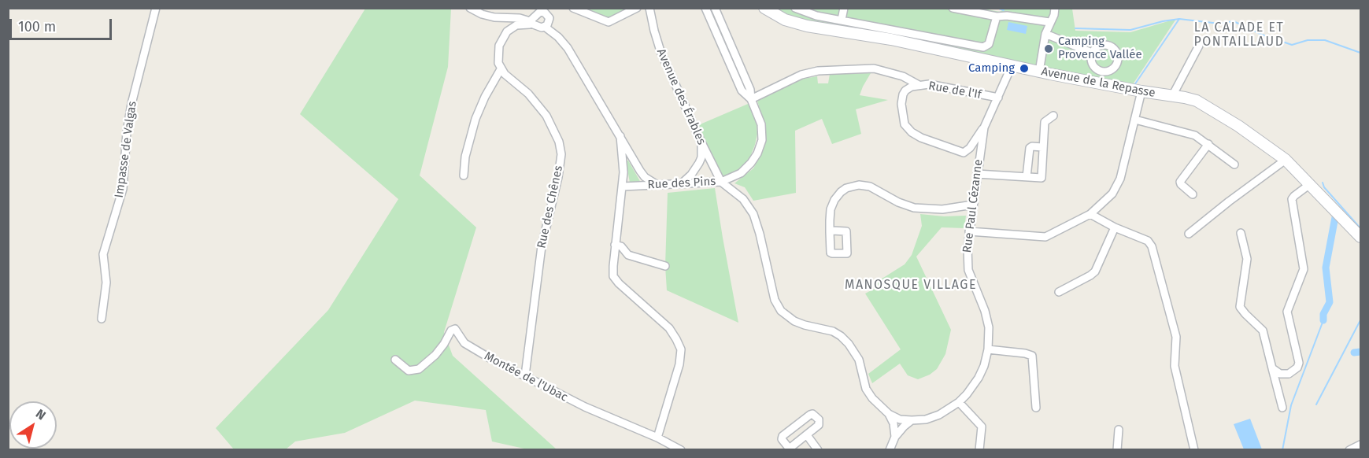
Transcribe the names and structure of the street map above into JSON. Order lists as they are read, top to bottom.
{
  "streets": {
    "street": [
      "Avenue de la Repasse",
      "Rue de l'If",
      "Avenue des Érables",
      "Impasse de Valgas",
      "Rue des Pins",
      "Rue Paul Cézanne",
      "Rue des Chênes",
      "Montée de l'Ubac"
    ]
  },
  "crossings": [
    ["Avenue de la Repasse", "Rue Paul Cézanne"],
    ["Rue de l'If", "Rue Paul Cézanne"],
    ["Avenue des Érables", "Rue des Pins"],
    ["Rue des Chênes", "Montée de l'Ubac"]
  ],
  "districts": ["LA CALADE ET PONTAILLAUD", "MANOSQUE VILLAGE"],
  "places": ["Camping Provence Vallée", "Camping"],
  "scale_bar": "100 m",
  "north": "top right"
}
